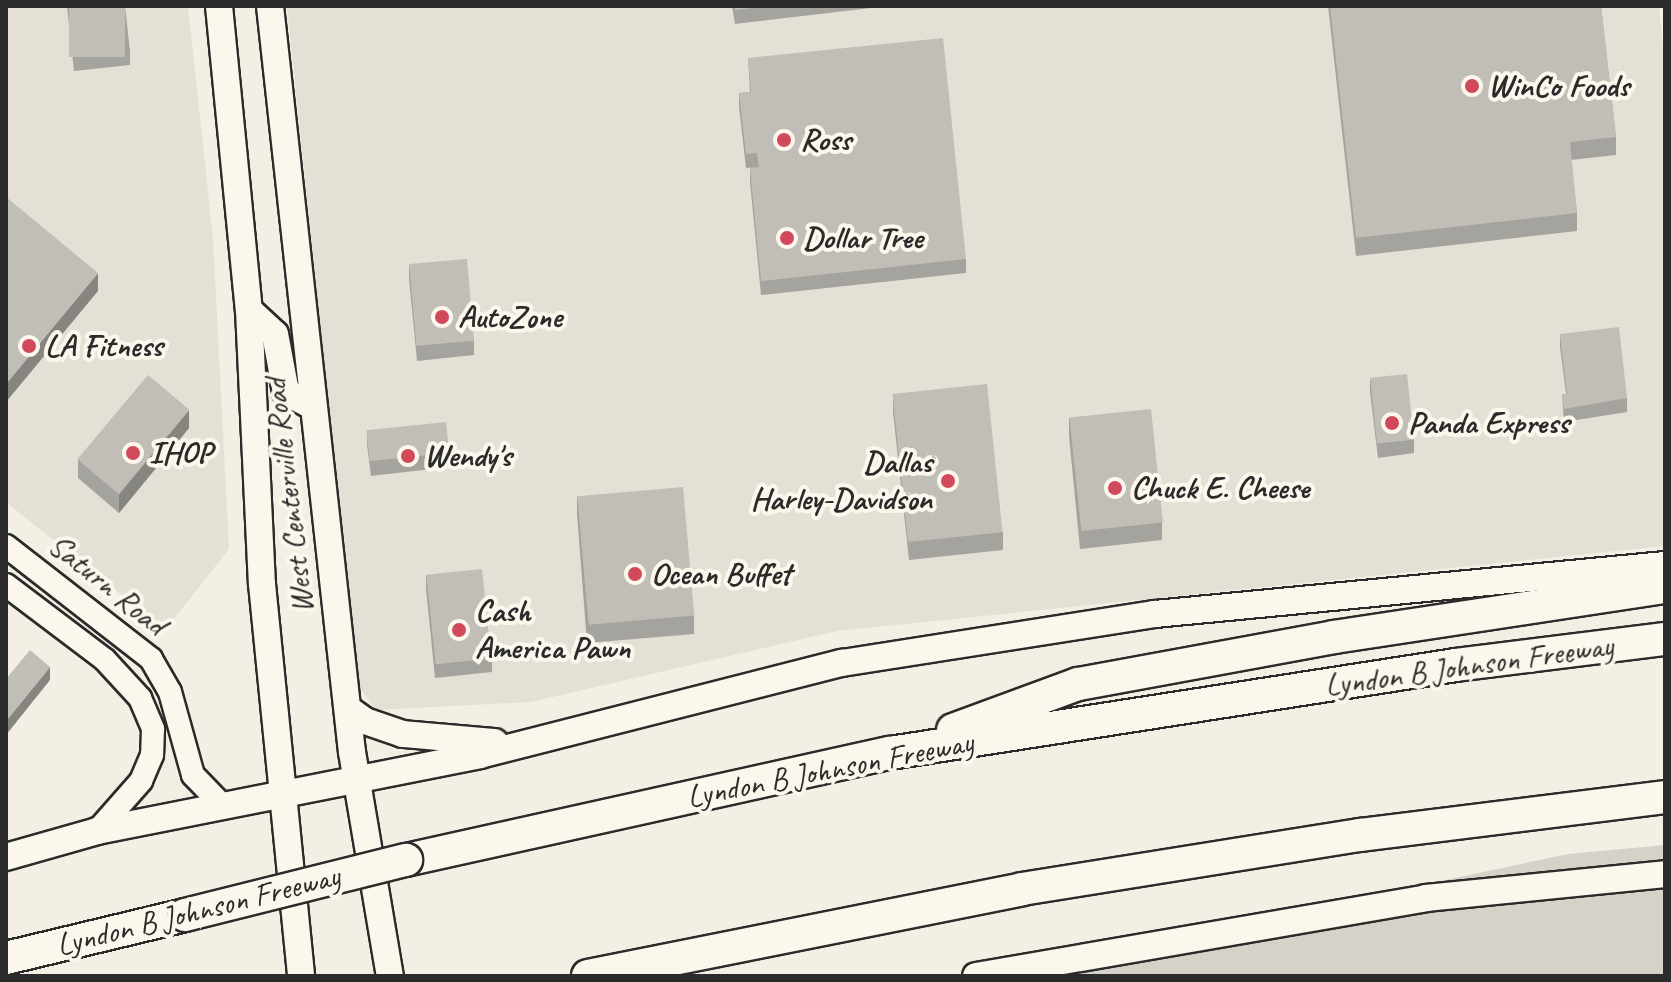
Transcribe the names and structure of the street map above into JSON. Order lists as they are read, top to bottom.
{
  "streets": {
    "highway": ["Lyndon B Johnson Freeway"],
    "main road": ["West Centerville Road"],
    "street": ["Saturn Road"]
  },
  "places": [
    "WinCo Foods",
    "Ross",
    "Dollar Tree",
    "AutoZone",
    "LA Fitness",
    "Panda Express",
    "IHOP",
    "Wendy's",
    "Dallas Harley-Davidson",
    "Chuck E. Cheese",
    "Ocean Buffet",
    "Cash America Pawn"
  ]
}
